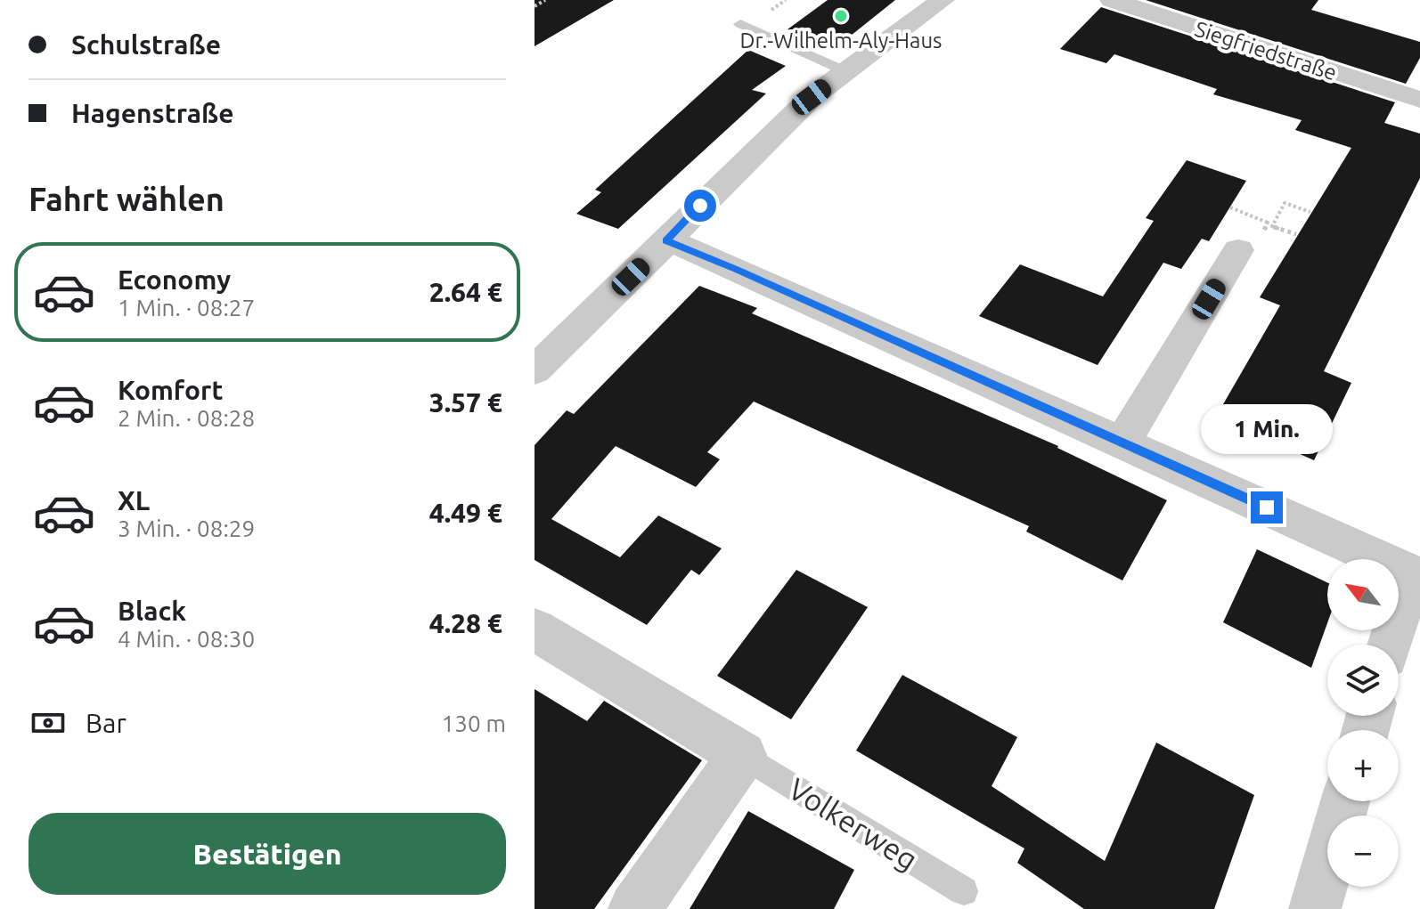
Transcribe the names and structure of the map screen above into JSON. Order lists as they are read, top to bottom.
{
  "streets": {
    "street": ["Siegfriedstraße", "Volkerweg"]
  },
  "places": ["Dr.-Wilhelm-Aly-Haus"],
  "north": "top left",
  "page": {
    "banner": ["Schulstraße", "Hagenstraße"],
    "heading": "Fahrt wählen",
    "list": [
      {
        "name": "Economy",
        "note": "1 Min. · 08:27",
        "value": "2.64 €"
      },
      {
        "name": "Komfort",
        "note": "2 Min. · 08:28",
        "value": "3.57 €"
      },
      {
        "name": "XL",
        "note": "3 Min. · 08:29",
        "value": "4.49 €"
      },
      {
        "name": "Black",
        "note": "4 Min. · 08:30",
        "value": "4.28 €"
      }
    ],
    "bubble": "1 Min.",
    "map_buttons": ["+", "−"],
    "pay": ["Bar", "130 m"],
    "buttons": "Bestätigen"
  }
}
